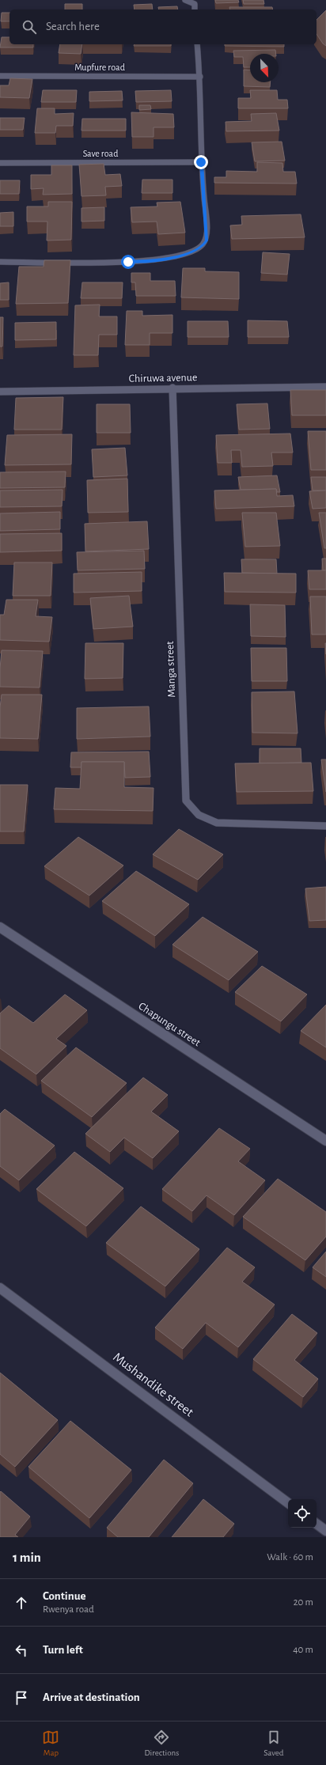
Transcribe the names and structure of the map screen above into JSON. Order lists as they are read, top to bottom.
{
  "streets": {
    "street": [
      "Mupfure road",
      "Save road",
      "Chiruwa avenue",
      "Manga street",
      "Chapungu street",
      "Mushandike street"
    ]
  },
  "crossings": [
    ["Chiruwa avenue", "Manga street"]
  ],
  "north": "bottom right",
  "page": {
    "search": "Search here",
    "heading": ["1 min", "Walk · 60 m"],
    "list": [
      ["Continue", "Rwenya road", "20 m"],
      ["Turn left", "40 m"],
      "Arrive at destination"
    ],
    "nav": ["Map", "Directions", "Saved"]
  }
}
